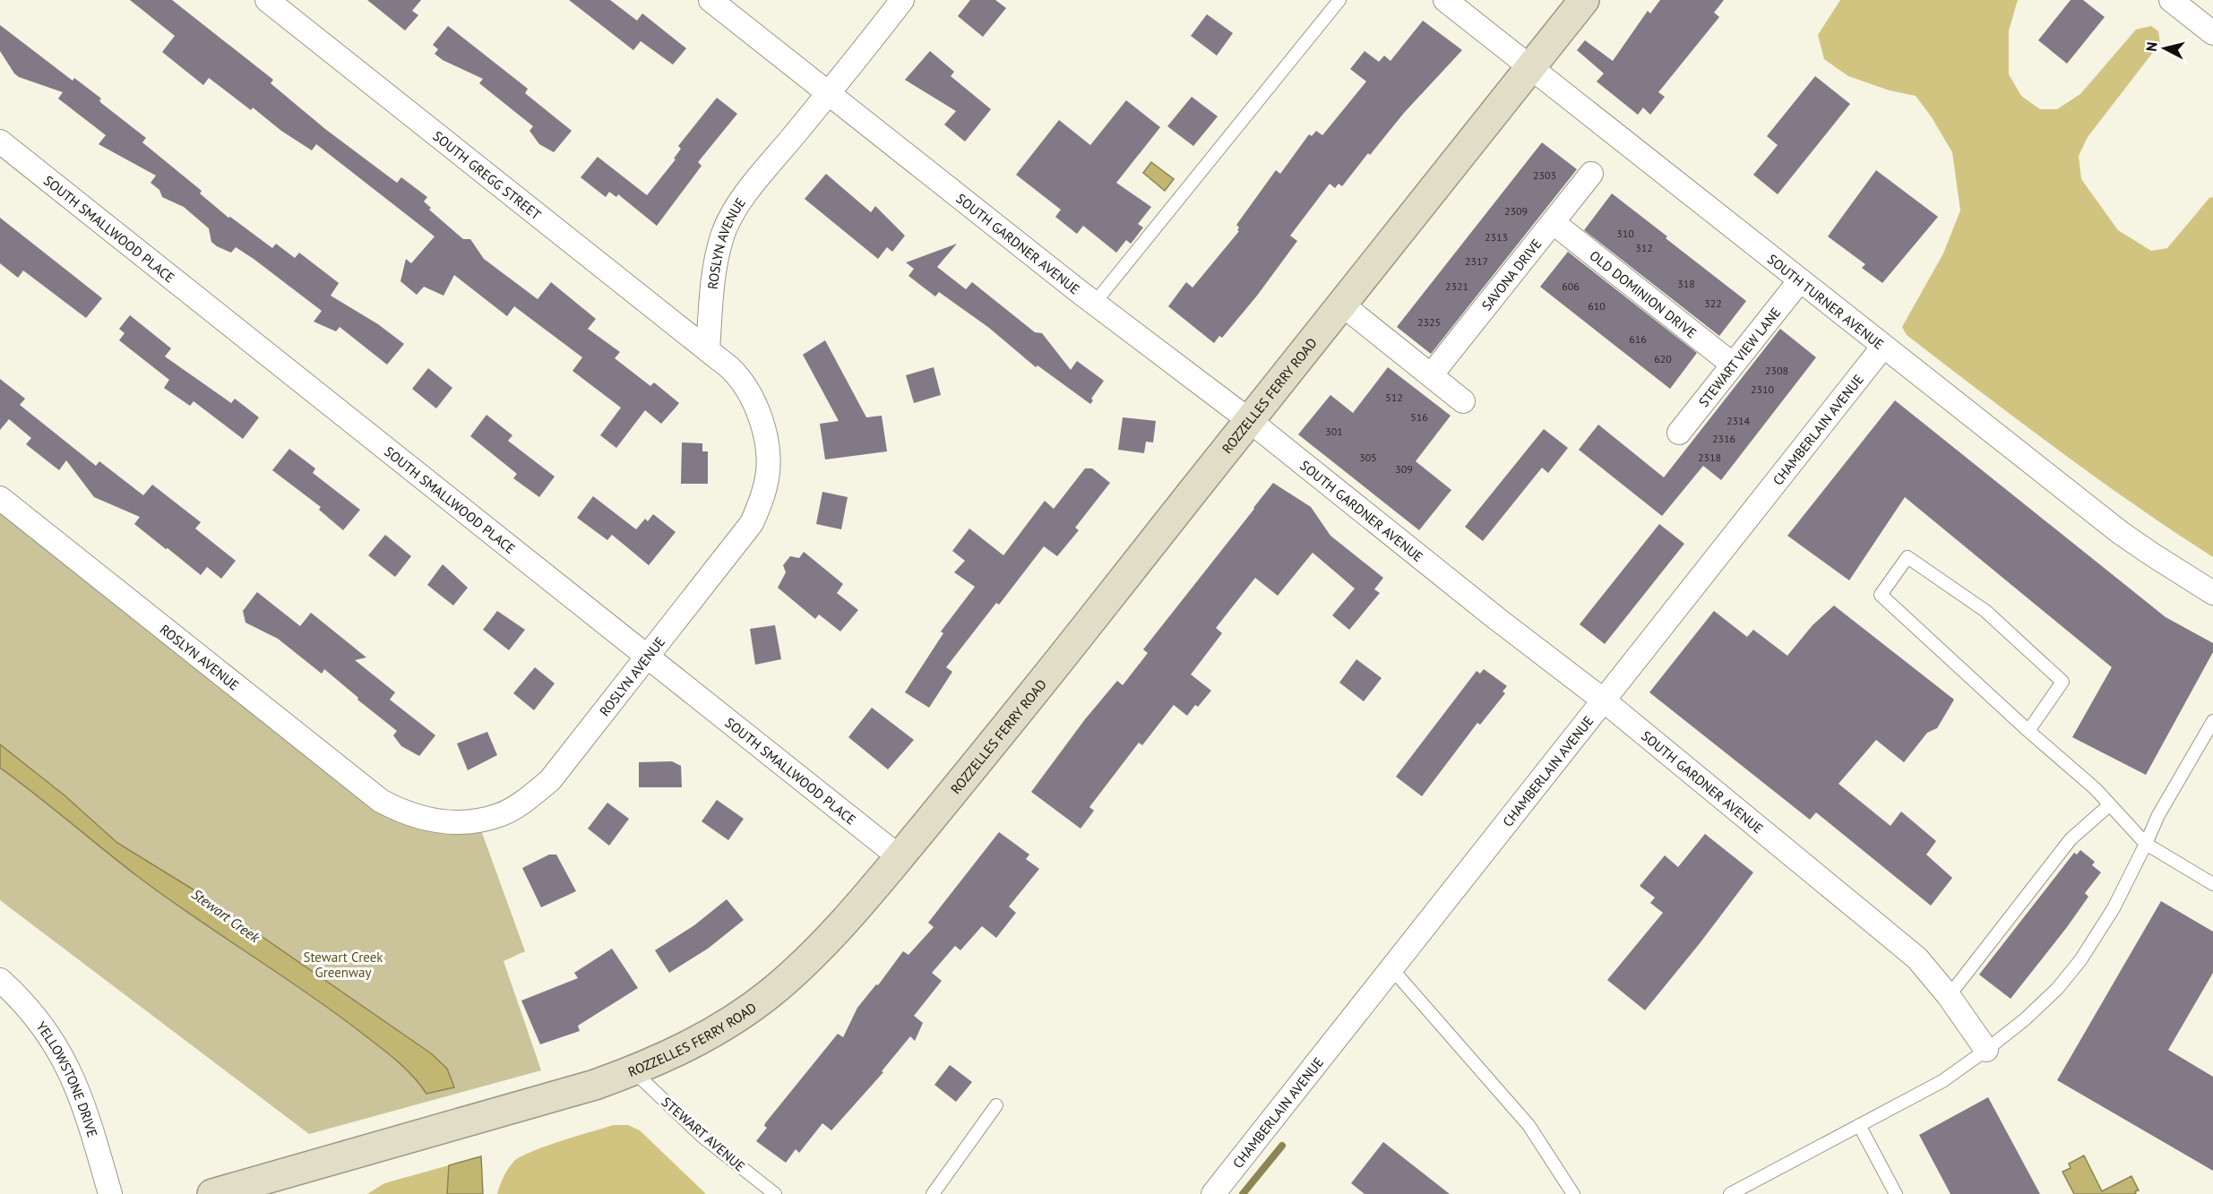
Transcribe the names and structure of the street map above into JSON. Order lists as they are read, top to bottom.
{
  "streets": {
    "street": [
      "SOUTH GREGG STREET",
      "SOUTH SMALLWOOD PLACE",
      "SOUTH GARDNER AVENUE",
      "ROSLYN AVENUE",
      "SAVONA DRIVE",
      "OLD DOMINION DRIVE",
      "SOUTH TURNER AVENUE",
      "STEWART VIEW LANE",
      "ROZZELLES FERRY ROAD",
      "CHAMBERLAIN AVENUE",
      "YELLOWSTONE DRIVE"
    ],
    "lane": ["STEWART AVENUE"]
  },
  "crossings": [
    ["SOUTH GREGG STREET", "ROSLYN AVENUE"],
    ["SOUTH SMALLWOOD PLACE", "ROSLYN AVENUE"],
    ["SOUTH SMALLWOOD PLACE", "ROZZELLES FERRY ROAD"],
    ["SOUTH GARDNER AVENUE", "ROSLYN AVENUE"],
    ["SOUTH GARDNER AVENUE", "ROZZELLES FERRY ROAD"],
    ["SOUTH GARDNER AVENUE", "CHAMBERLAIN AVENUE"],
    ["SAVONA DRIVE", "OLD DOMINION DRIVE"],
    ["OLD DOMINION DRIVE", "STEWART VIEW LANE"],
    ["SOUTH TURNER AVENUE", "STEWART VIEW LANE"],
    ["SOUTH TURNER AVENUE", "ROZZELLES FERRY ROAD"],
    ["SOUTH TURNER AVENUE", "CHAMBERLAIN AVENUE"],
    ["ROZZELLES FERRY ROAD", "STEWART AVENUE"]
  ],
  "water": ["Stewart Creek"],
  "parks": ["Stewart Creek Greenway"],
  "house_numbers": [
    "2303",
    "2309",
    "310",
    "2313",
    "312",
    "2317",
    "318",
    "2321",
    "606",
    "322",
    "610",
    "2325",
    "616",
    "620",
    "2308",
    "2310",
    "512",
    "516",
    "2314",
    "301",
    "2316",
    "305",
    "2318",
    "309"
  ],
  "north": "left"
}
